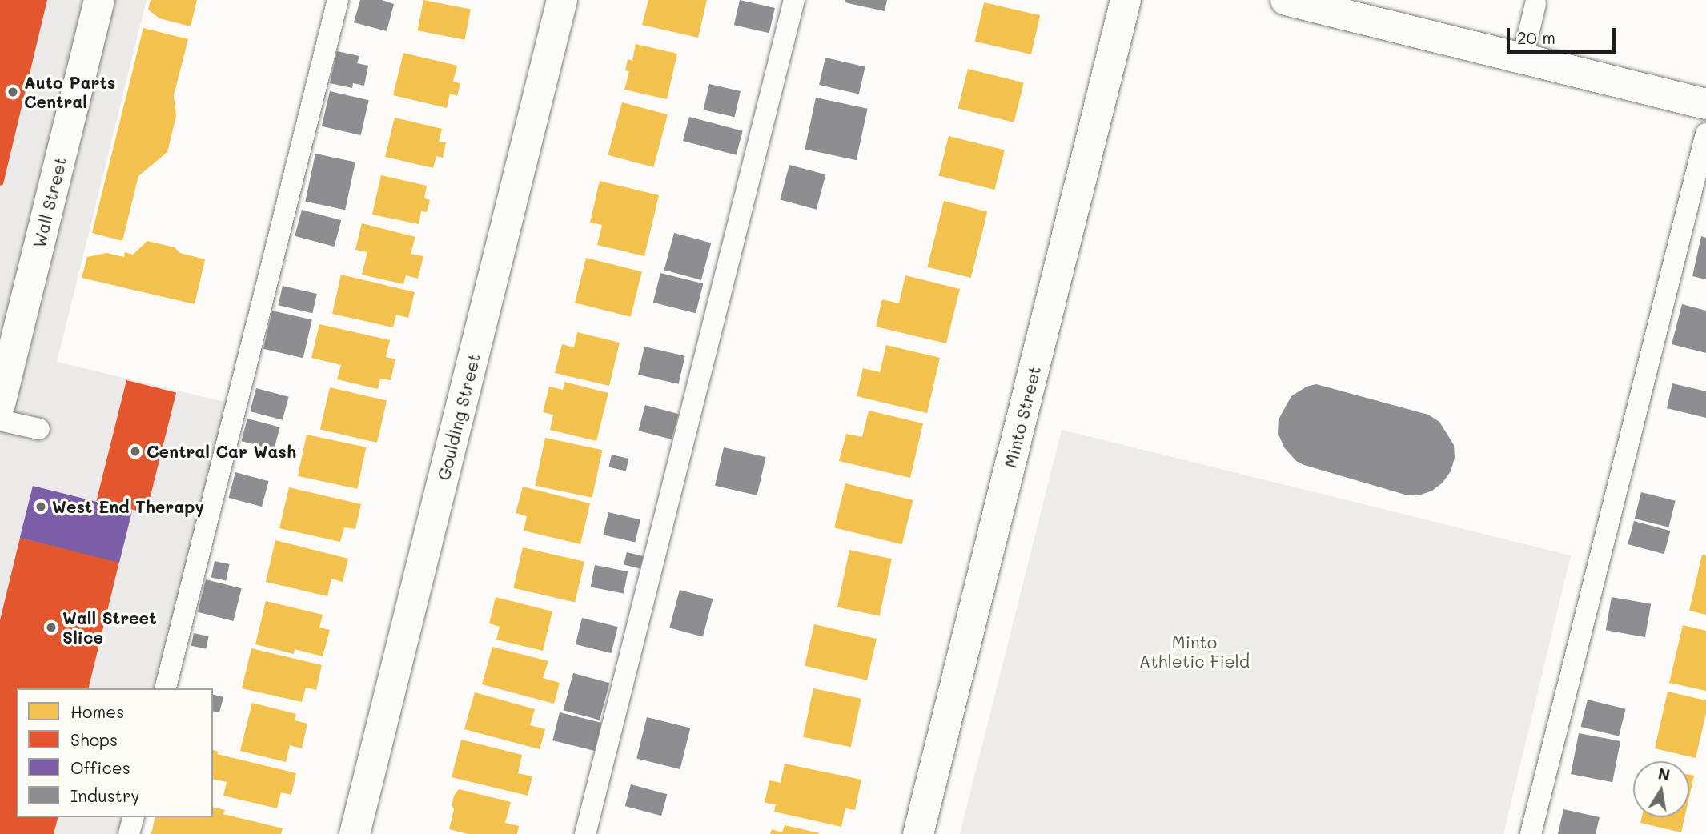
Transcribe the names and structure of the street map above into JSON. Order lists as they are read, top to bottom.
{
  "streets": {
    "street": ["Wall Street", "Goulding Street", "Minto Street"]
  },
  "parks": ["Minto Athletic Field"],
  "places": [
    "Auto Parts Central",
    "Central Car Wash",
    "West End Therapy",
    "Wall Street Slice"
  ],
  "legend": [
    "Homes",
    "Shops",
    "Offices",
    "Industry"
  ],
  "scale_bar": "20 m",
  "north": "top"
}
